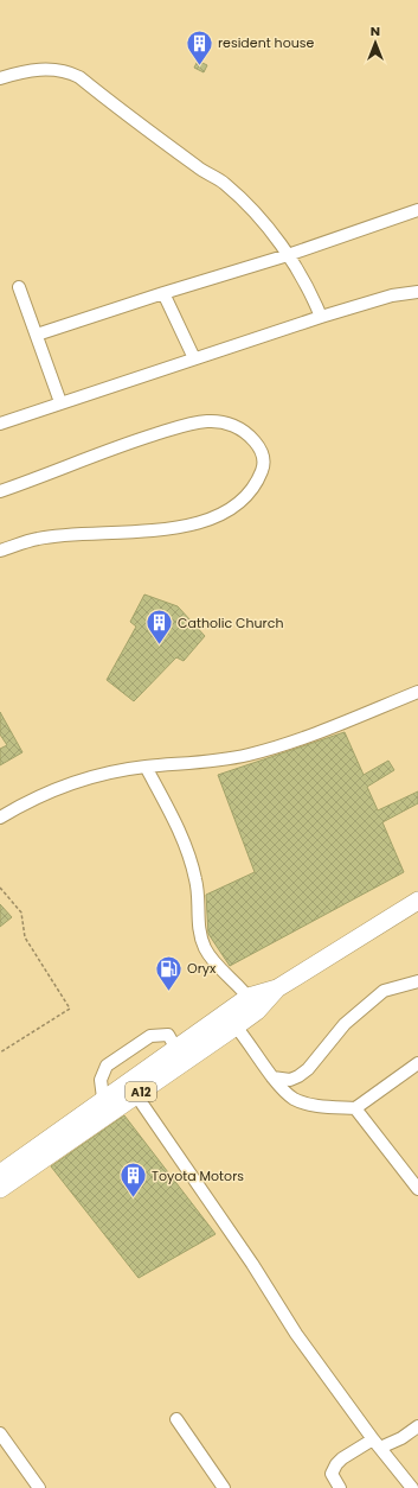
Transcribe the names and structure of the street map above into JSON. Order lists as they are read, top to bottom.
{
  "streets": {
    "highway": ["A12"]
  },
  "places": {
    "building": ["resident house", "Catholic Church", "Toyota Motors"],
    "fuel station": ["Oryx"]
  },
  "north": "top"
}
